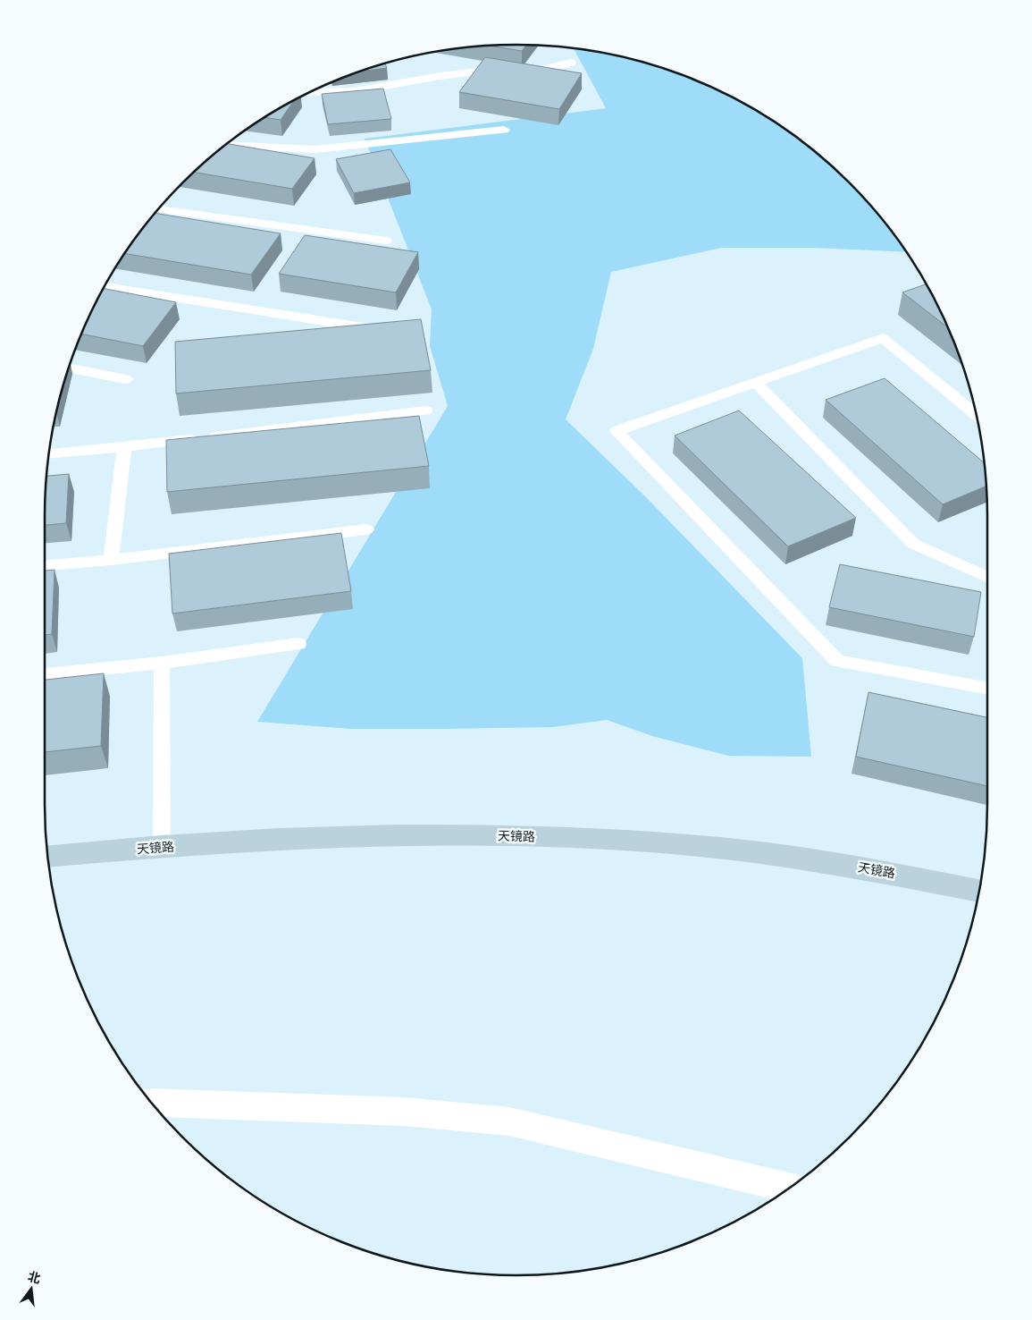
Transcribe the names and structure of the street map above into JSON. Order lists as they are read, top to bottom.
{
  "streets": {
    "street": ["天镜路"]
  },
  "north": "top"
}
